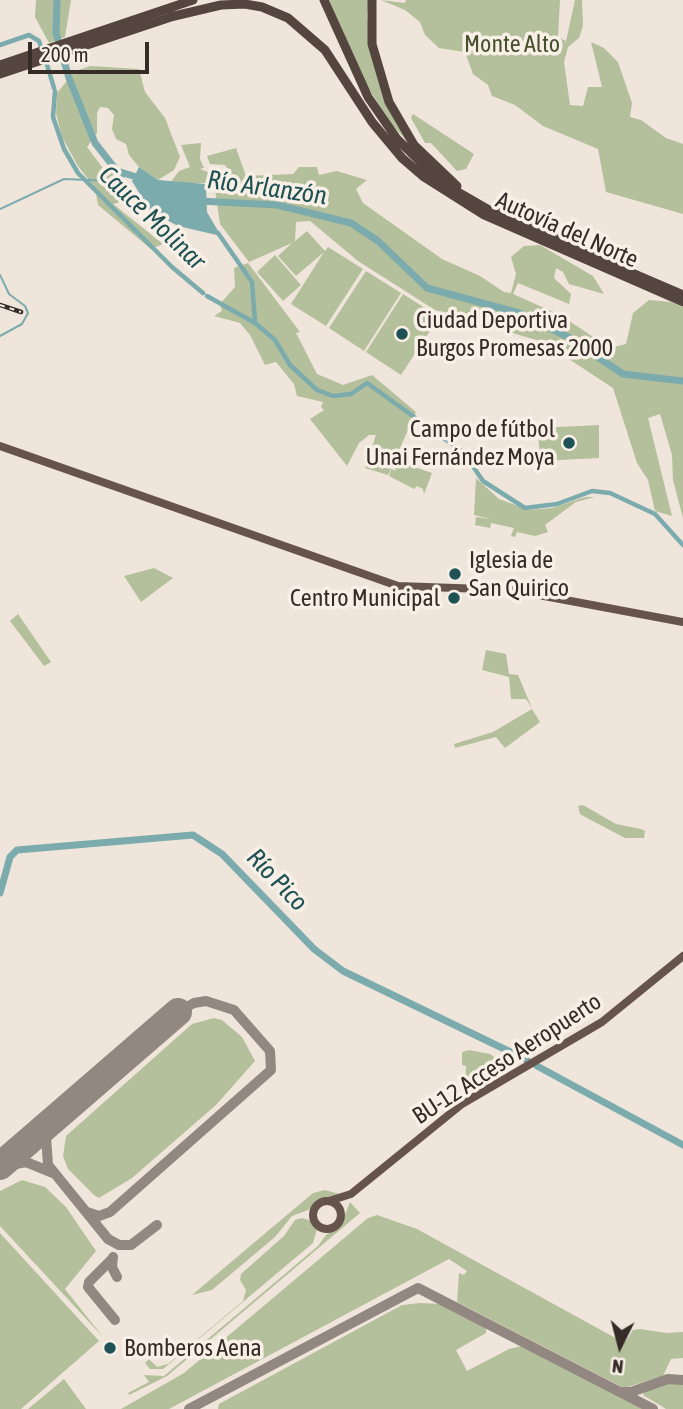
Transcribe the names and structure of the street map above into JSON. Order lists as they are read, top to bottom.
{
  "streets": {
    "highway": ["Autovía del Norte", "BU-12 Acceso Aeropuerto"]
  },
  "water": ["Río Arlanzón", "Cauce Molinar", "Río Pico"],
  "parks": ["Monte Alto"],
  "places": [
    "Ciudad Deportiva Burgos Promesas 2000",
    "Campo de fútbol Unai Fernández Moya",
    "Iglesia de San Quirico",
    "Centro Municipal",
    "Bomberos Aena"
  ],
  "scale_bar": "200 m",
  "north": "bottom"
}
